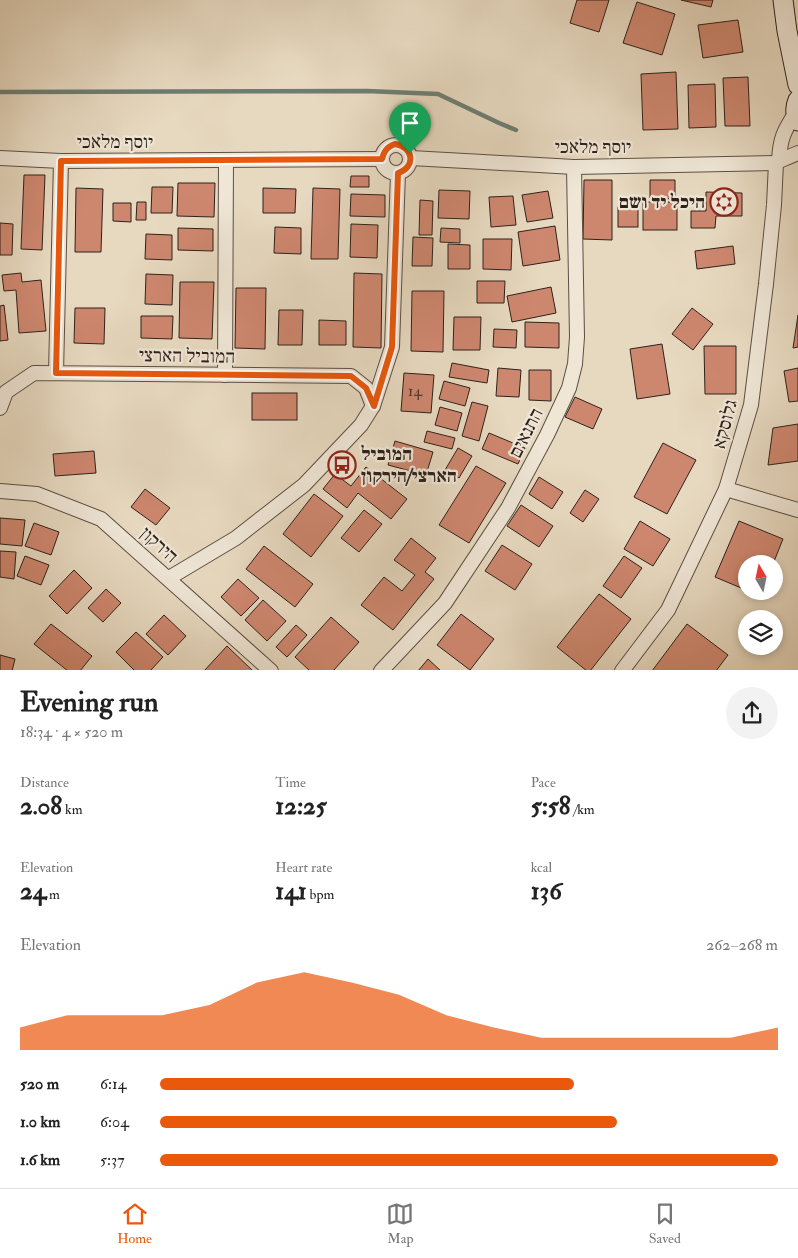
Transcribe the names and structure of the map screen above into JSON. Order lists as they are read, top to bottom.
{
  "streets": {
    "street": [
      "יוסף מלאכי",
      "המוביל הארצי",
      "גלוסקא",
      "התנאים",
      "הירקון"
    ]
  },
  "crossings": [
    ["יוסף מלאכי", "המוביל הארצי"],
    ["יוסף מלאכי", "גלוסקא"],
    ["יוסף מלאכי", "התנאים"]
  ],
  "places": {
    "synagogue": ["היכל יד ושם"],
    "bus stop": ["המוביל הארצי/הירקון"]
  },
  "house_numbers": ["14"],
  "north": "top",
  "page": {
    "heading": ["Evening run", "18:34 · 4 × 520 m"],
    "stats": [
      ["Distance", "2.08 km"],
      ["Time", "12:25"],
      ["Pace", "5:58 /km"],
      ["Elevation", "24 m"],
      ["Heart rate", "141 bpm"],
      ["kcal", "136"]
    ],
    "chart": ["Elevation", "262–268 m"],
    "list": [
      {
        "name": "520 m",
        "note": "6:14"
      },
      {
        "name": "1.0 km",
        "note": "6:04"
      },
      {
        "name": "1.6 km",
        "note": "5:37"
      }
    ],
    "tabs": ["Home", "Map", "Saved"]
  }
}
